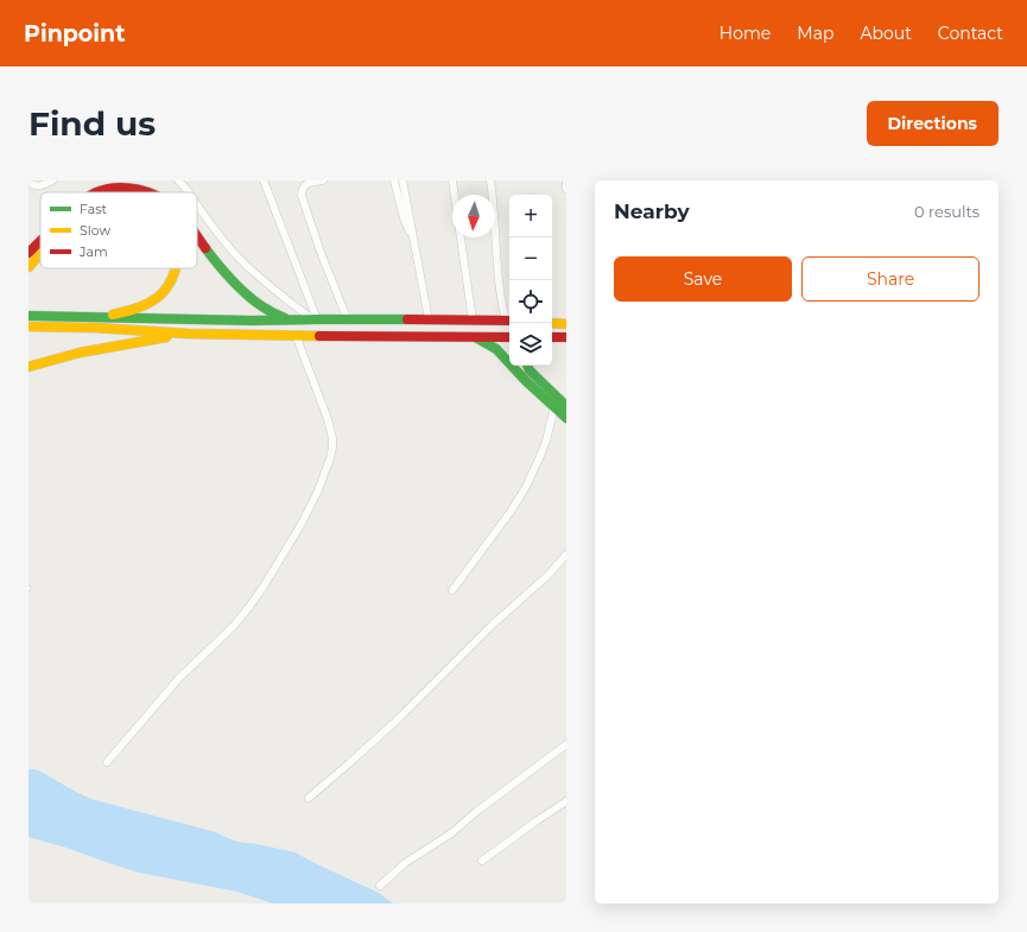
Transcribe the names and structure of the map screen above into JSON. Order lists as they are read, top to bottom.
{
  "legend": ["Fast", "Slow", "Jam"],
  "north": "bottom",
  "page": {
    "header": "Pinpoint",
    "nav": [
      "Home",
      "Map",
      "About",
      "Contact"
    ],
    "buttons": [
      "Directions",
      ["Save", "Share"]
    ],
    "title": "Find us",
    "heading": ["Nearby", "0 results"],
    "map_buttons": ["+", "−"]
  }
}
